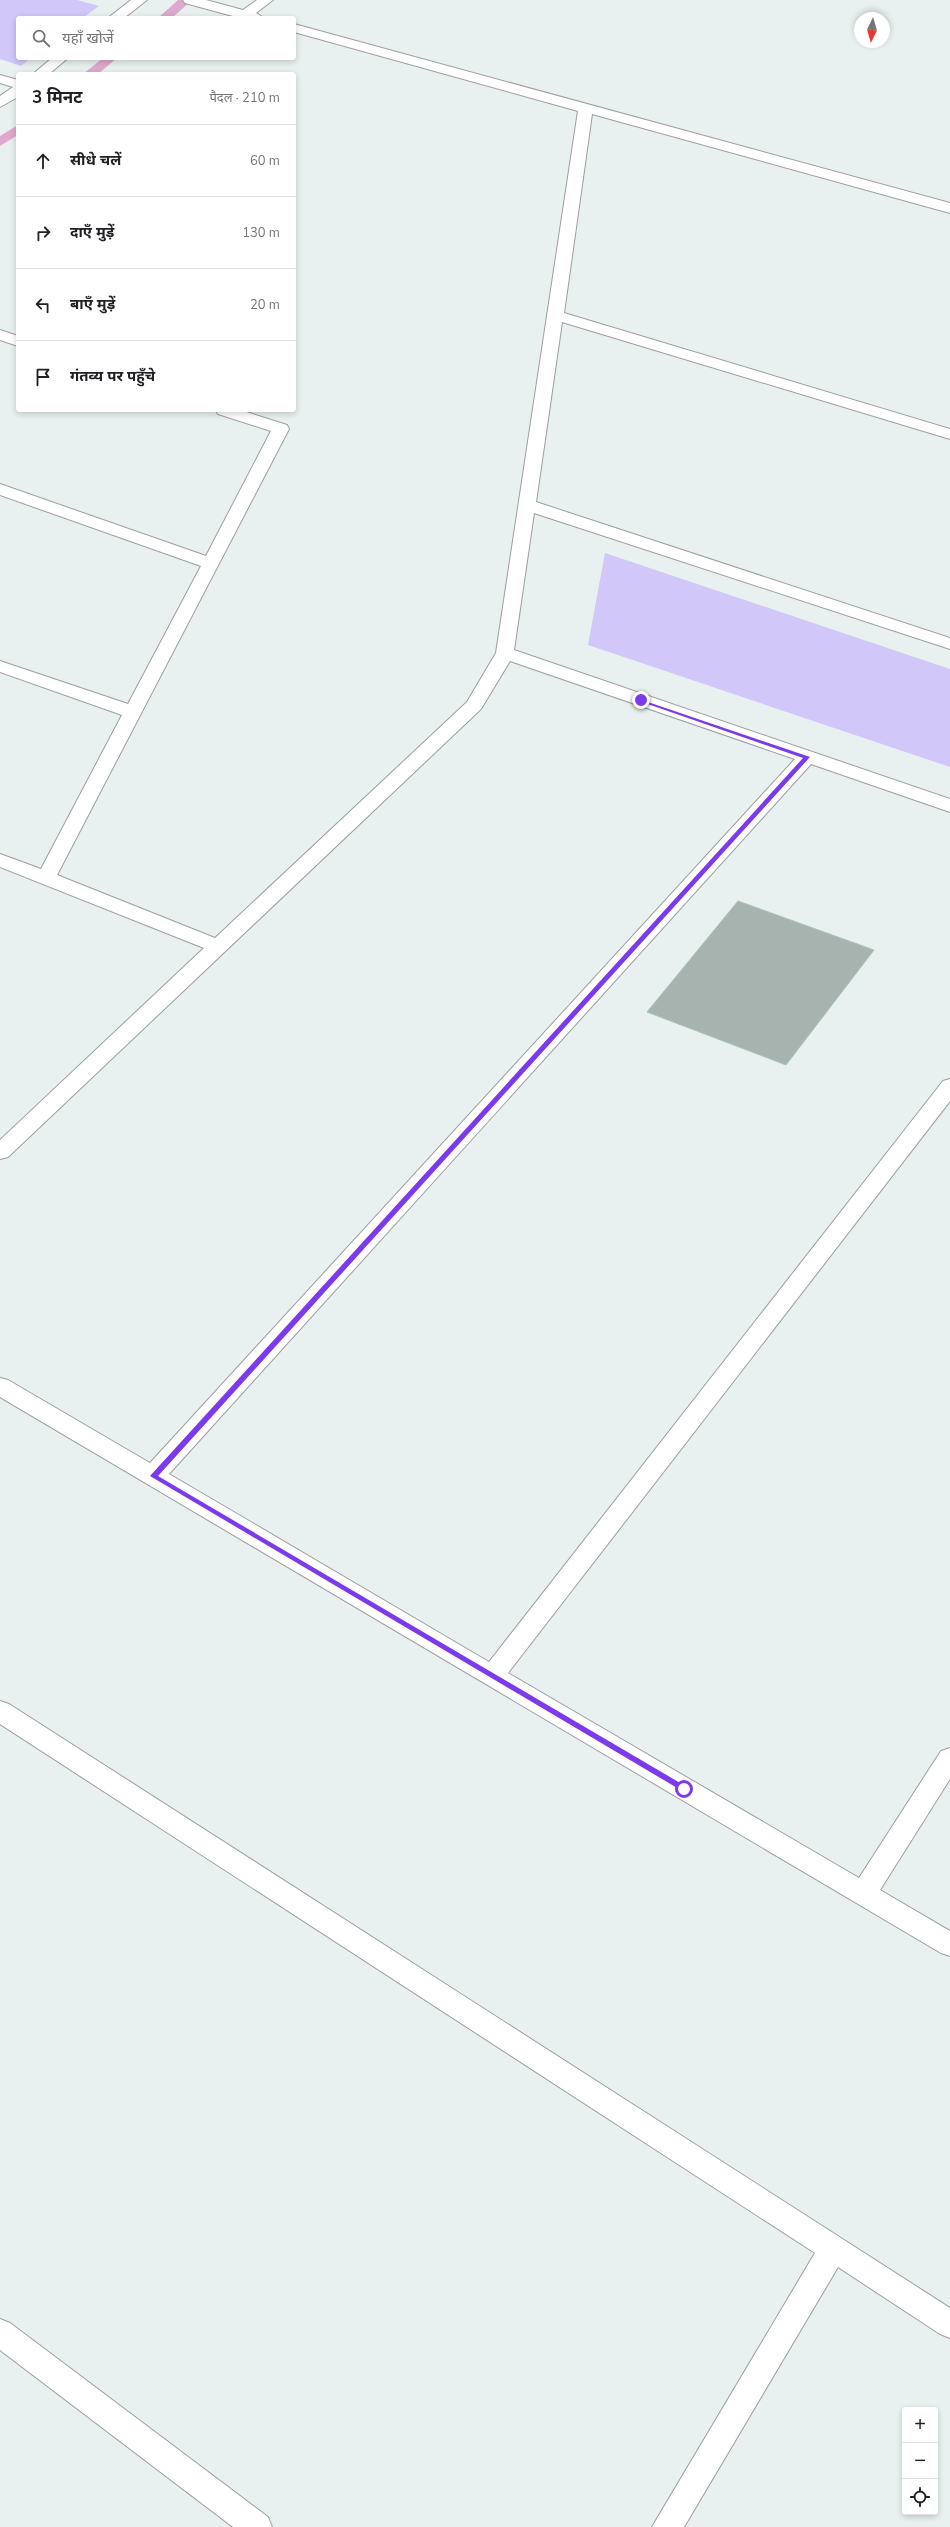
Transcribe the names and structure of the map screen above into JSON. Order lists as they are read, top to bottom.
{
  "north": "bottom",
  "page": {
    "search": "यहाँ खोजें",
    "heading": ["3 मिनट", "पैदल · 210 m"],
    "list": [
      ["सीधे चलें", "60 m"],
      ["दाएँ मुड़ें", "130 m"],
      ["बाएँ मुड़ें", "20 m"],
      "गंतव्य पर पहुँचे"
    ],
    "map_buttons": ["+", "−"]
  }
}
